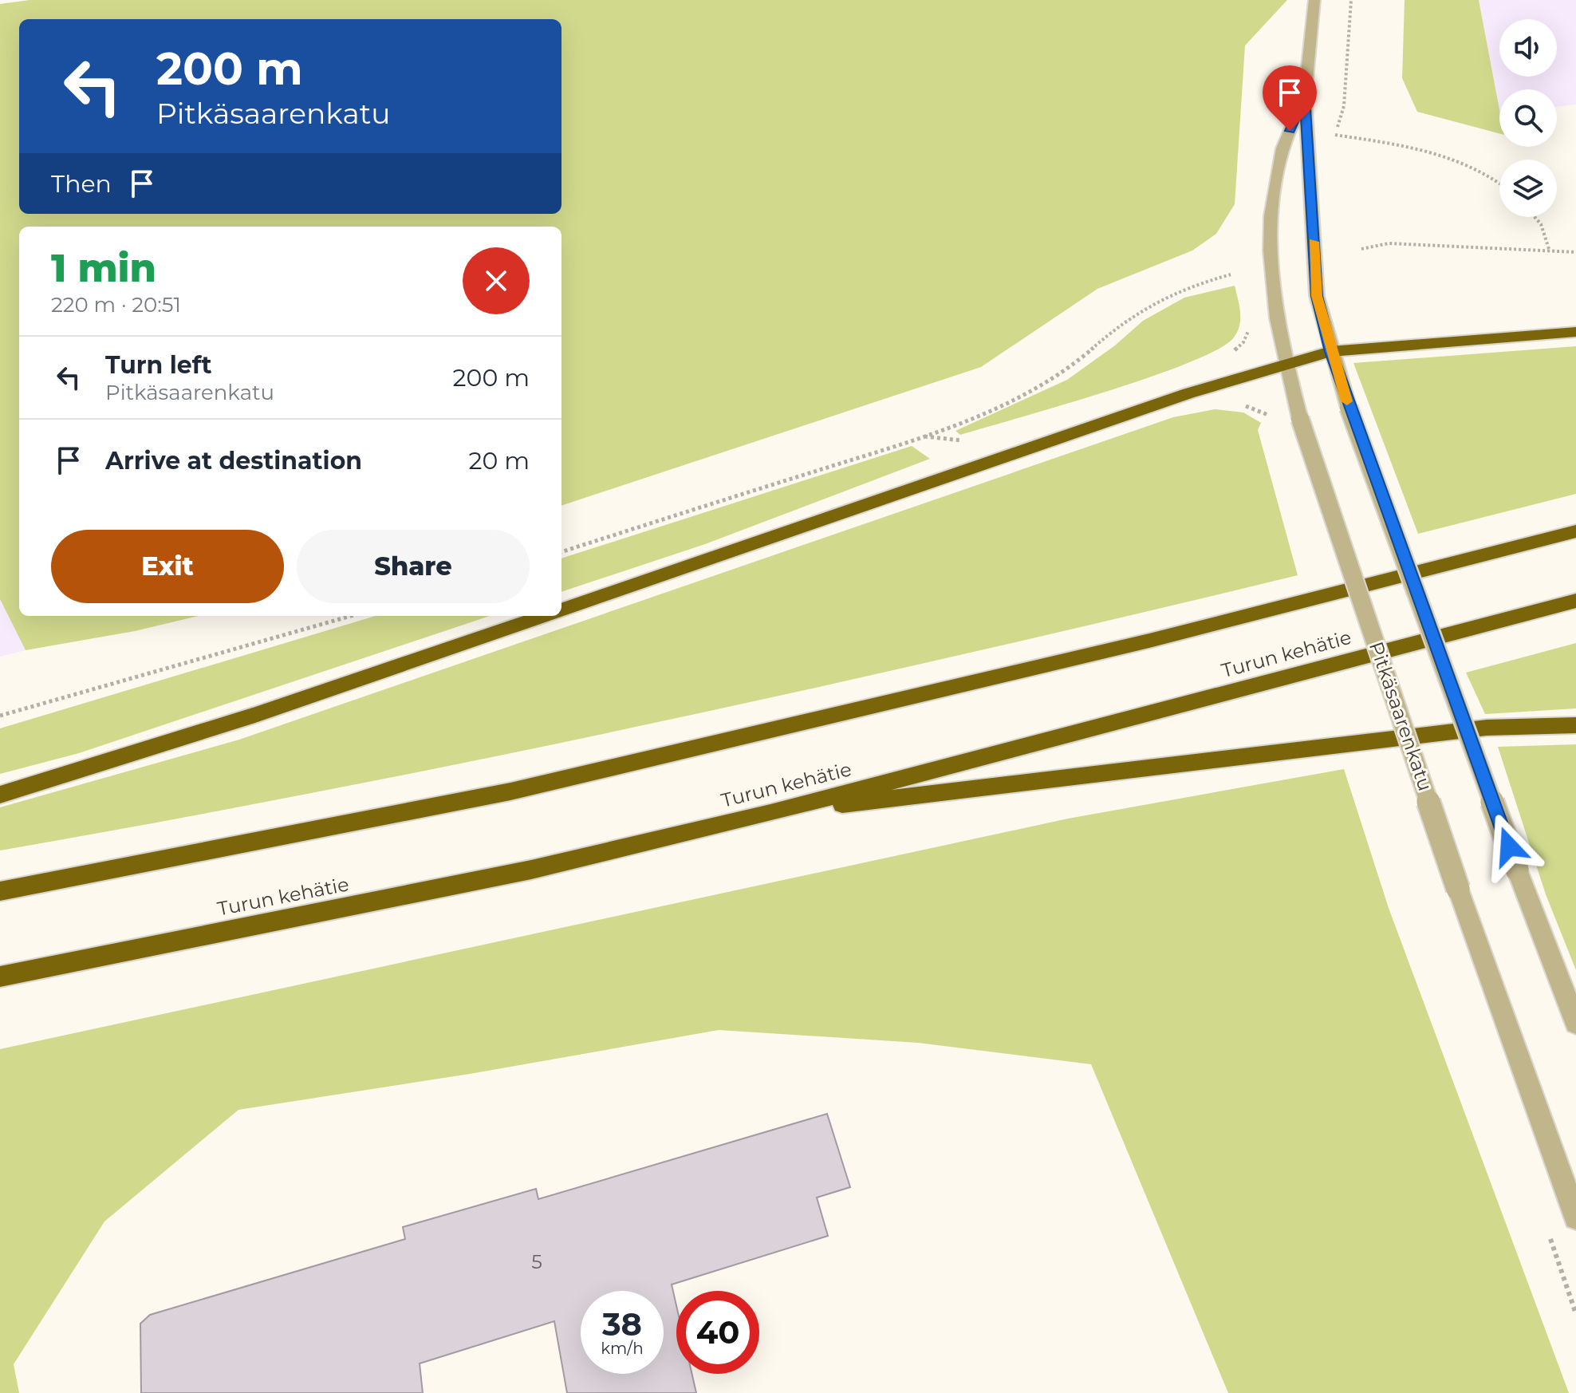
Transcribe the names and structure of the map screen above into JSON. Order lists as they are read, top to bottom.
{
  "streets": {
    "highway": ["Turun kehätie"],
    "street": ["Pitkäsaarenkatu"]
  },
  "house_numbers": ["5"],
  "page": {
    "turn": ["200 m", "Pitkäsaarenkatu"],
    "then": "Then",
    "heading": ["1 min", "220 m · 20:51"],
    "list": [
      {
        "name": "Turn left",
        "note": "Pitkäsaarenkatu",
        "value": "200 m"
      },
      {
        "name": "Arrive at destination",
        "value": "20 m"
      }
    ],
    "buttons": ["Exit", "Share"],
    "speed": "38 km/h",
    "limit": "40"
  }
}
